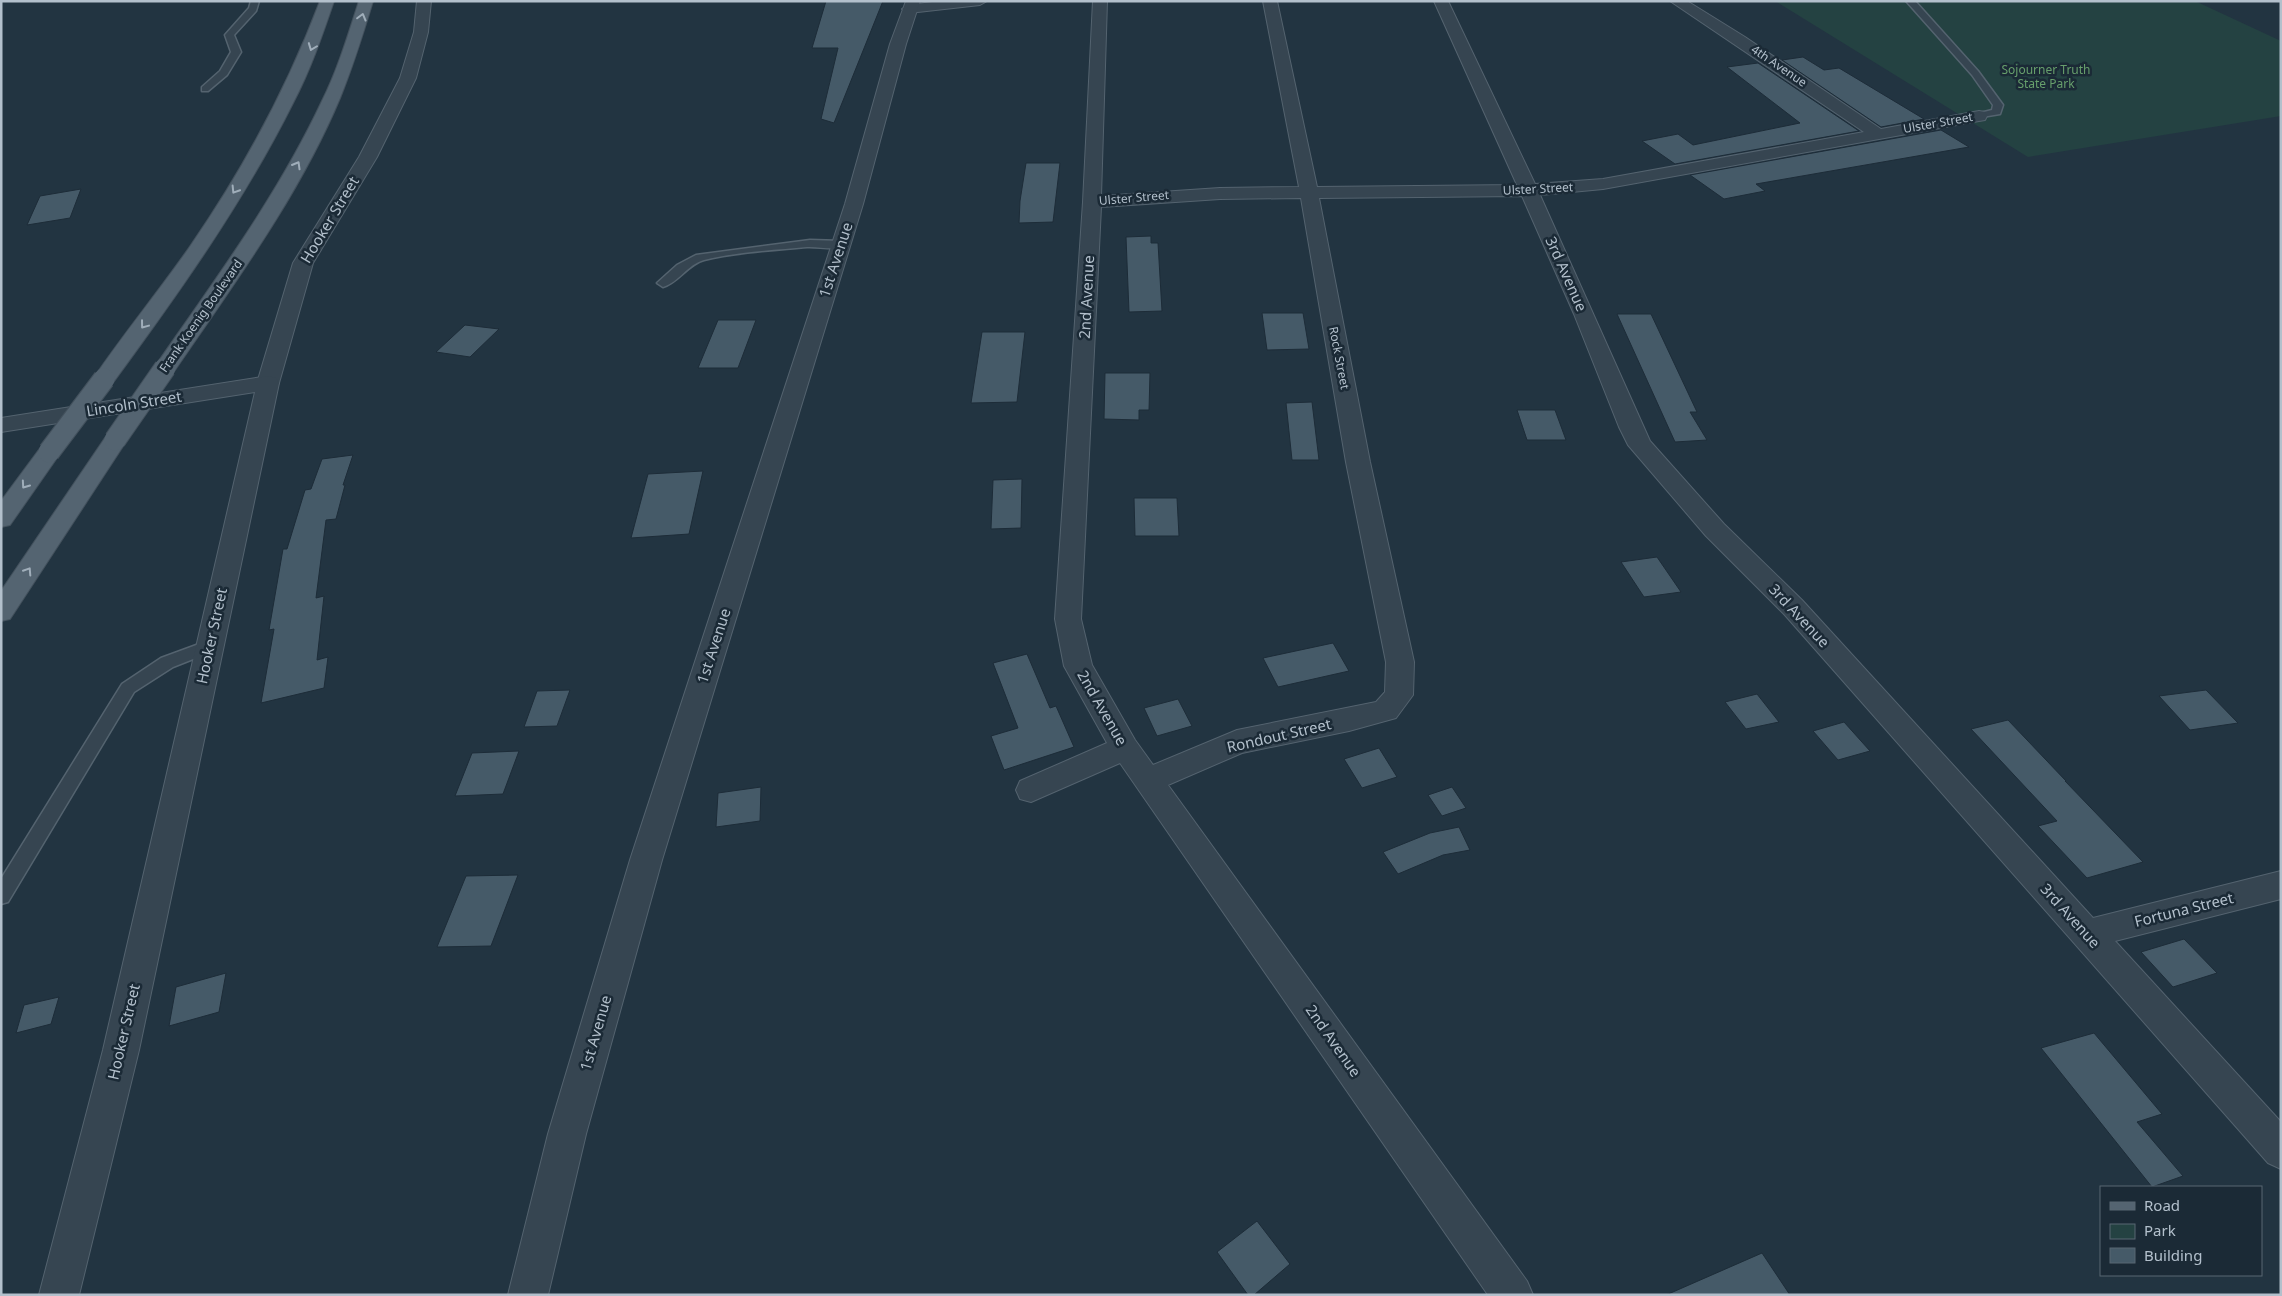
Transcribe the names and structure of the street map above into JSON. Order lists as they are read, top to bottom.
{
  "streets": {
    "main road": ["Frank Koenig Boulevard"],
    "street": [
      "4th Avenue",
      "Ulster Street",
      "Hooker Street",
      "1st Avenue",
      "3rd Avenue",
      "2nd Avenue",
      "Rock Street",
      "Lincoln Street",
      "Rondout Street",
      "Fortuna Street"
    ]
  },
  "crossings": [
    ["4th Avenue", "Ulster Street"],
    ["Ulster Street", "3rd Avenue"],
    ["Ulster Street", "2nd Avenue"],
    ["Ulster Street", "Rock Street"],
    ["Hooker Street", "Lincoln Street"],
    ["3rd Avenue", "Fortuna Street"],
    ["2nd Avenue", "Rondout Street"],
    ["Rock Street", "Rondout Street"]
  ],
  "parks": ["Sojourner Truth State Park"],
  "legend": ["Road", "Park", "Building"]
}
